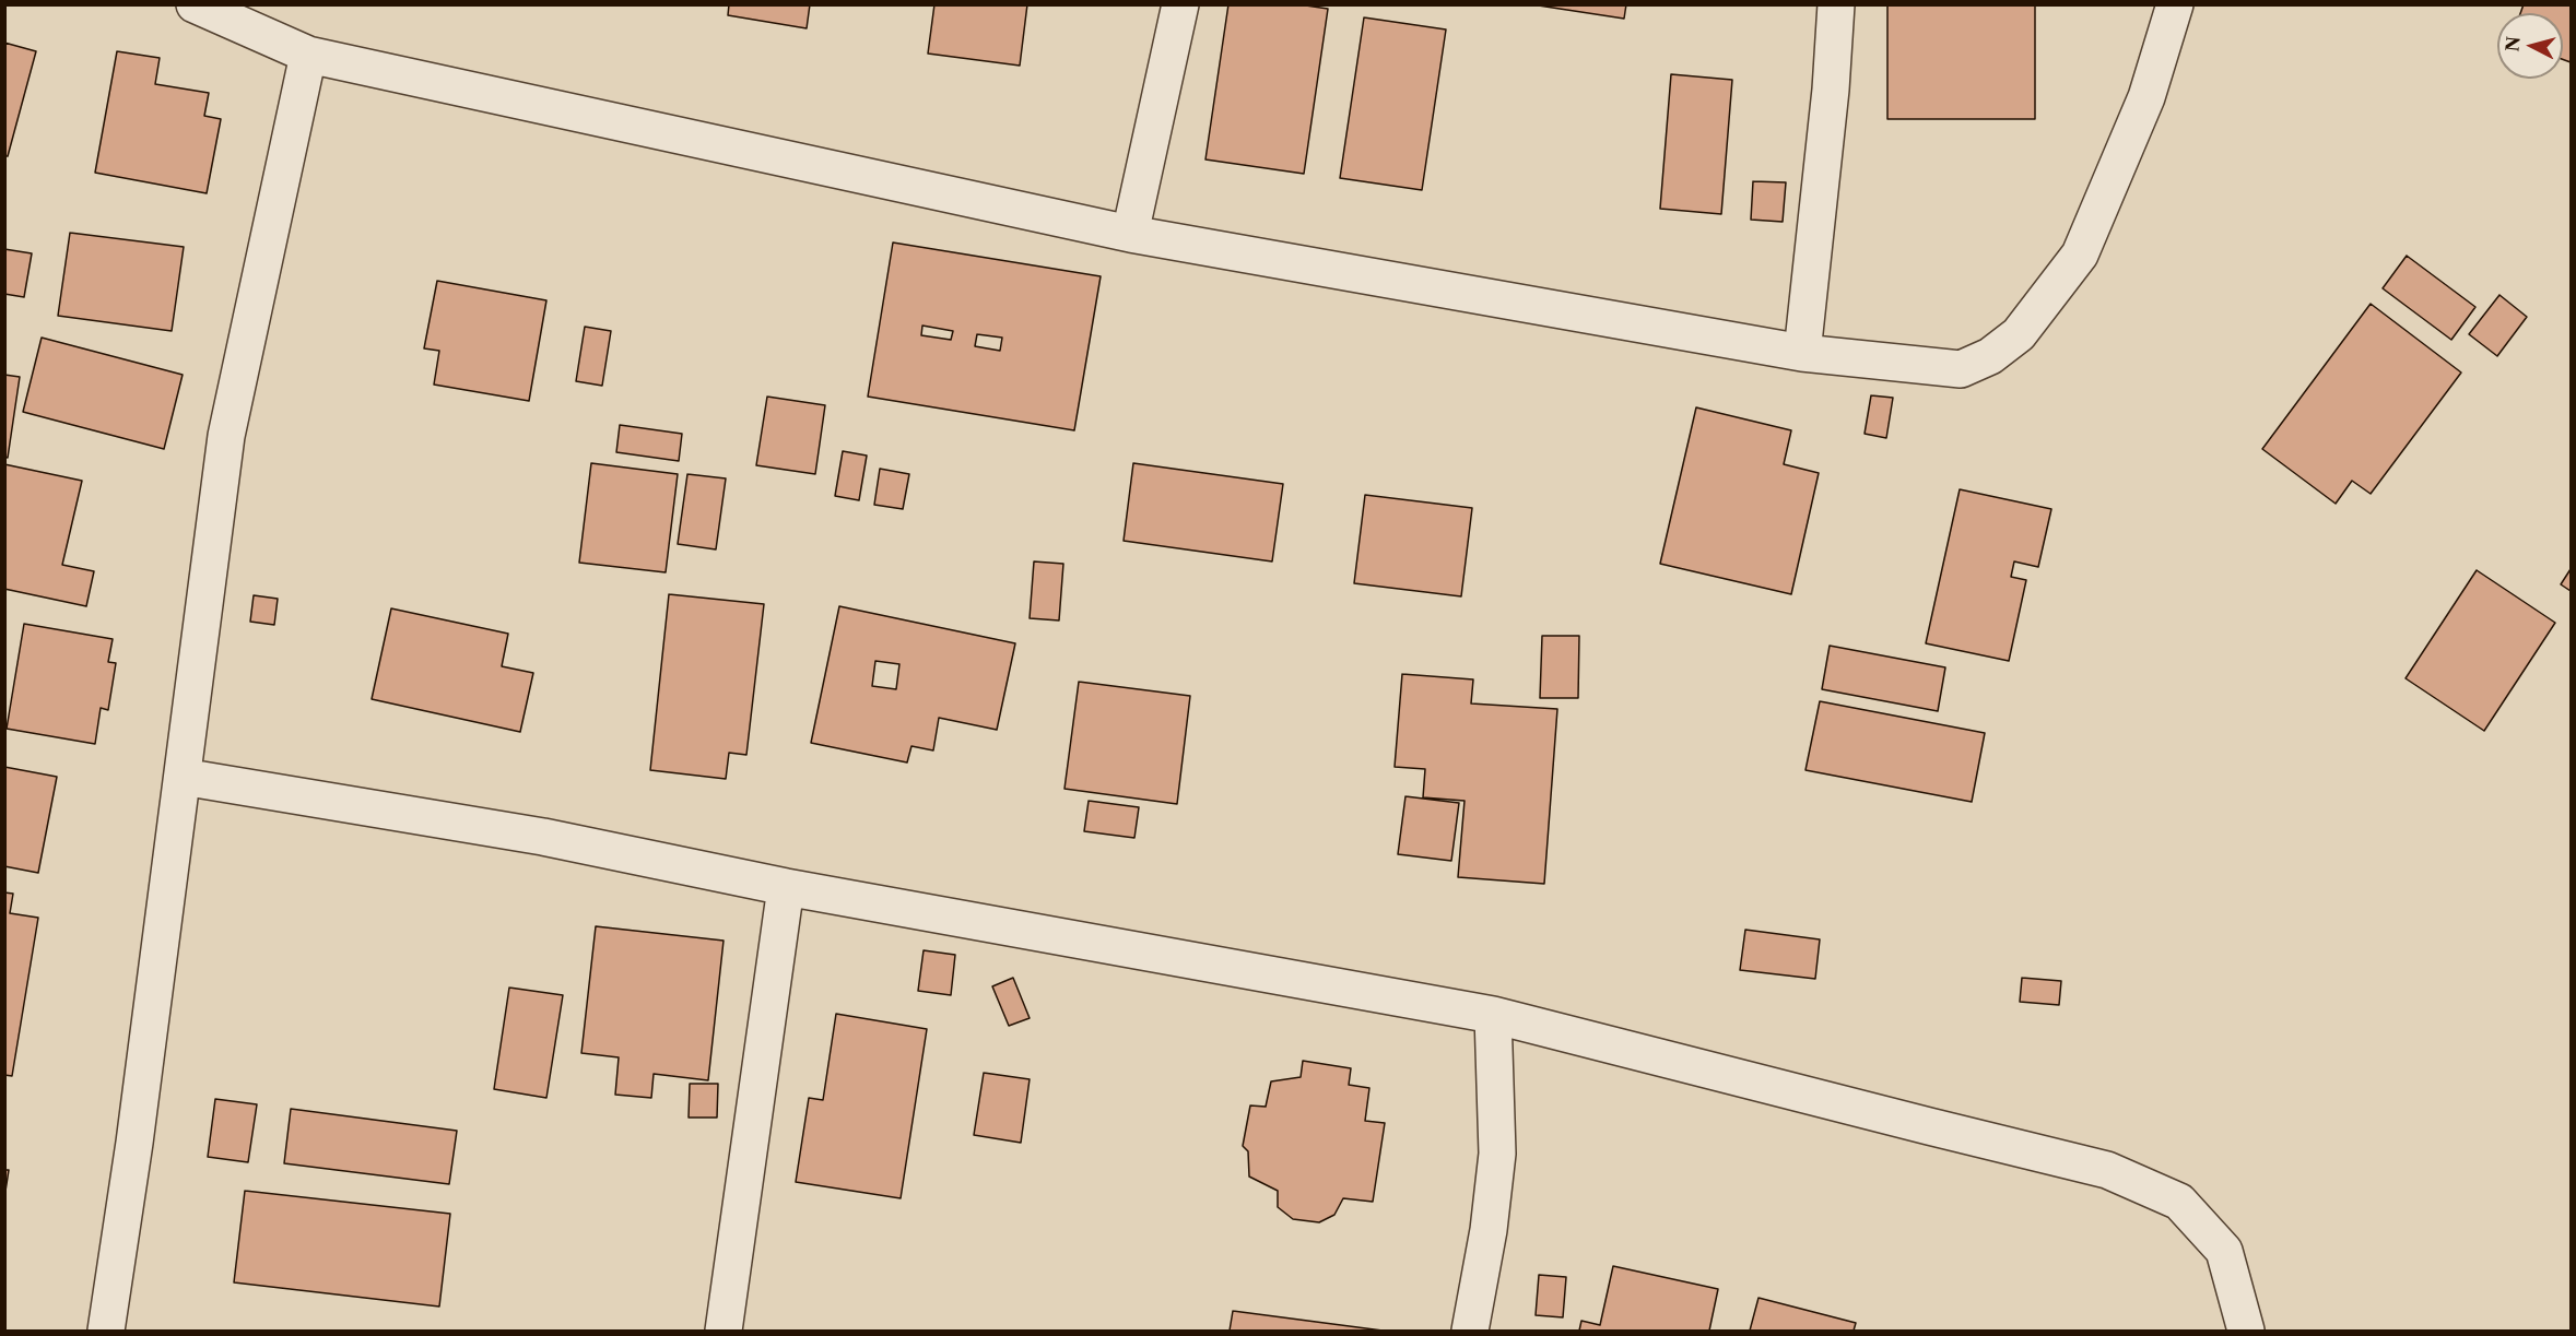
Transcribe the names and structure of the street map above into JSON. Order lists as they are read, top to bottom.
{
  "north": "left"
}
